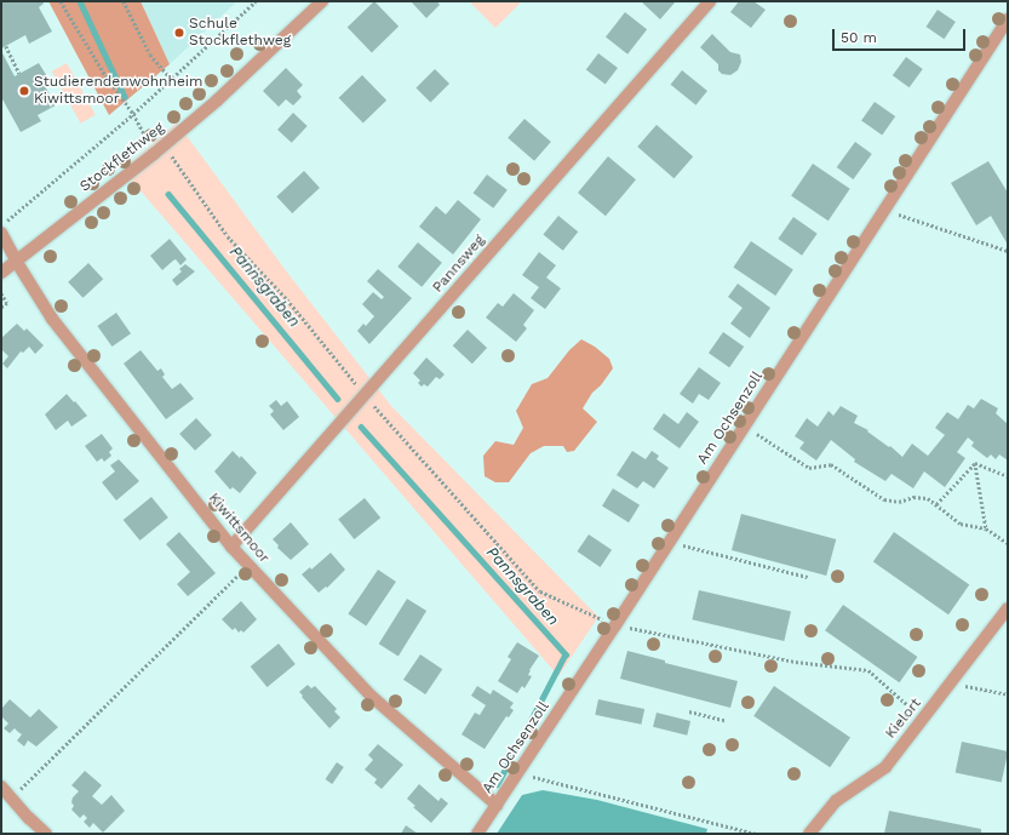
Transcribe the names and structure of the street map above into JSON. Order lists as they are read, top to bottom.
{
  "streets": {
    "street": [
      "Stockflethweg",
      "Pannsweg",
      "Am Ochsenzoll",
      "Kiwittsmoor",
      "Kielort"
    ]
  },
  "crossings": [
    ["Stockflethweg", "Kiwittsmoor"],
    ["Pannsweg", "Kiwittsmoor"],
    ["Am Ochsenzoll", "Kiwittsmoor"]
  ],
  "water": ["Pannsgraben"],
  "places": ["Schule Stockflethweg", "Studierendenwohnheim Kiwittsmoor"],
  "scale_bar": "50 m"
}
